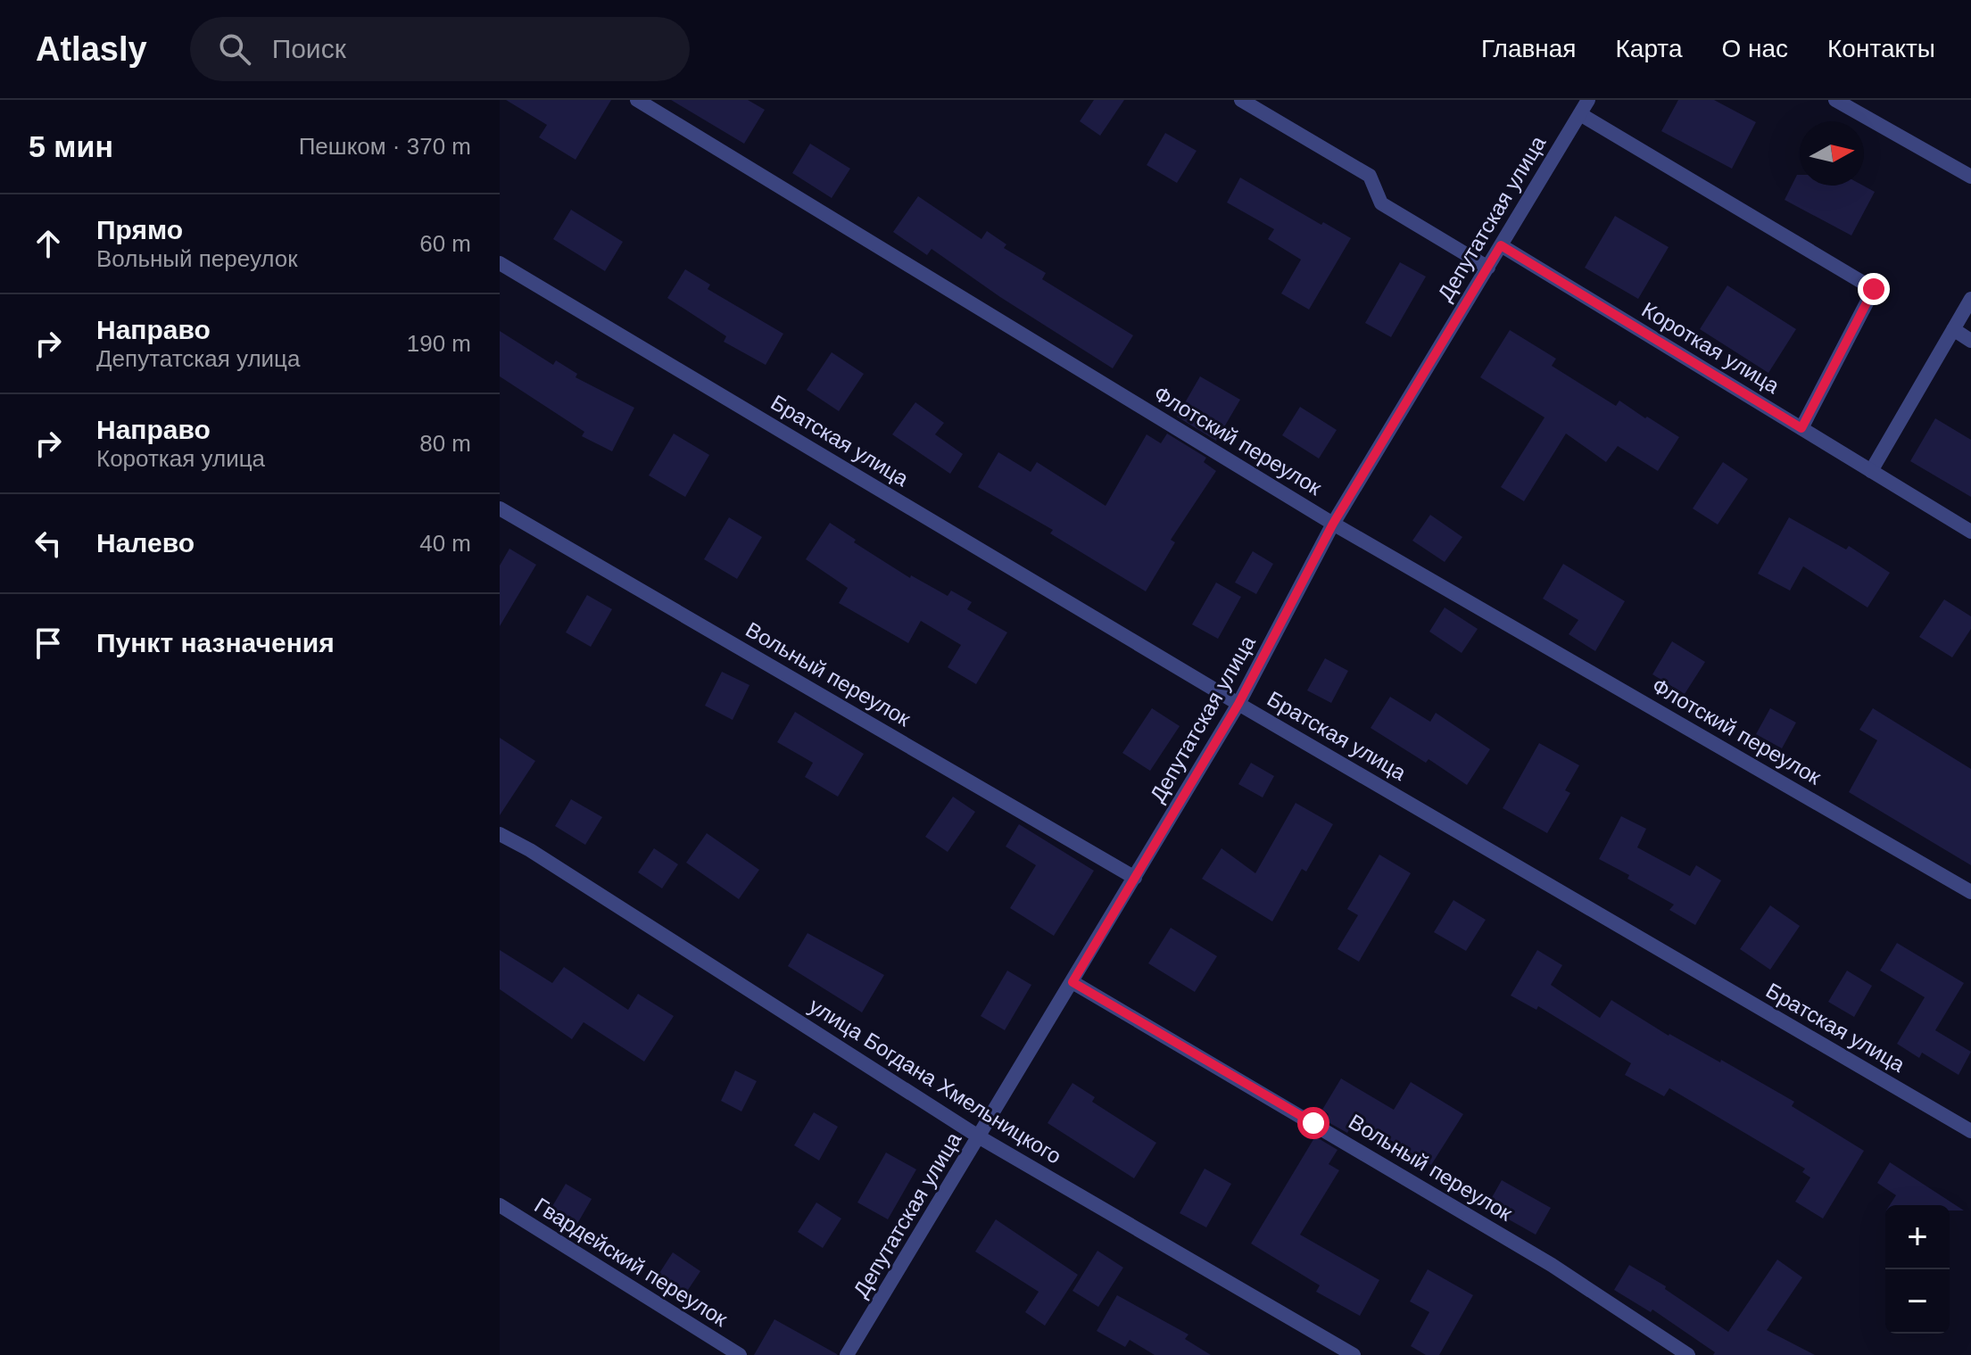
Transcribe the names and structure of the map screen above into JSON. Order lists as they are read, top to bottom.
{
  "streets": {
    "street": [
      "Депутатская улица",
      "Короткая улица",
      "Братская улица",
      "Флотский переулок",
      "Вольный переулок",
      "улица Богдана Хмельницкого",
      "Гвардейский переулок"
    ]
  },
  "crossings": [
    ["Депутатская улица", "Короткая улица"],
    ["Депутатская улица", "Братская улица"],
    ["Депутатская улица", "Флотский переулок"],
    ["Депутатская улица", "Вольный переулок"],
    ["Депутатская улица", "улица Богдана Хмельницкого"]
  ],
  "north": "right",
  "page": {
    "header": "Atlasly",
    "search": "Поиск",
    "nav": [
      "Главная",
      "Карта",
      "О нас",
      "Контакты"
    ],
    "heading": ["5 мин", "Пешком · 370 m"],
    "list": [
      ["Прямо", "Вольный переулок", "60 m"],
      ["Направо", "Депутатская улица", "190 m"],
      ["Направо", "Короткая улица", "80 m"],
      ["Налево", "40 m"],
      "Пункт назначения"
    ],
    "map_buttons": ["+", "−"]
  }
}
